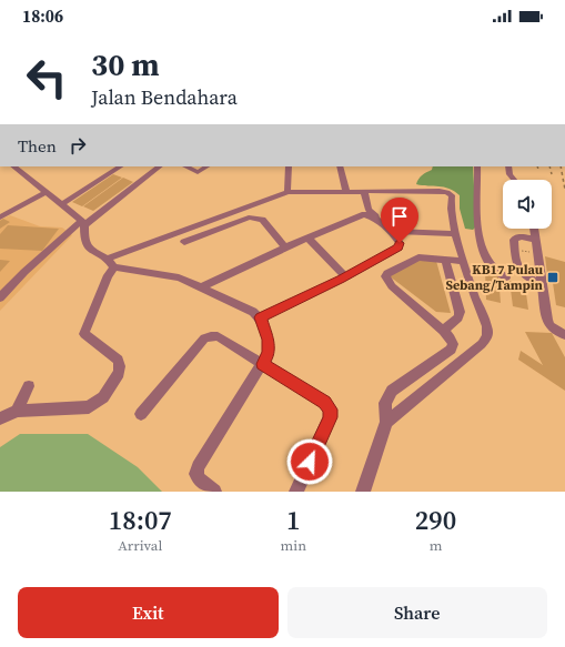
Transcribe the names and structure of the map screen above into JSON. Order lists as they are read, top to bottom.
{
  "places": {
    "transit": ["KB17 Pulau Sebang/Tampin"]
  },
  "page": {
    "status": "18:06",
    "turn": ["30 m", "Jalan Bendahara"],
    "then": "Then",
    "eta": [
      "18:07",
      "Arrival",
      "1",
      "min",
      "290",
      "m"
    ],
    "buttons": ["Exit", "Share"]
  }
}
